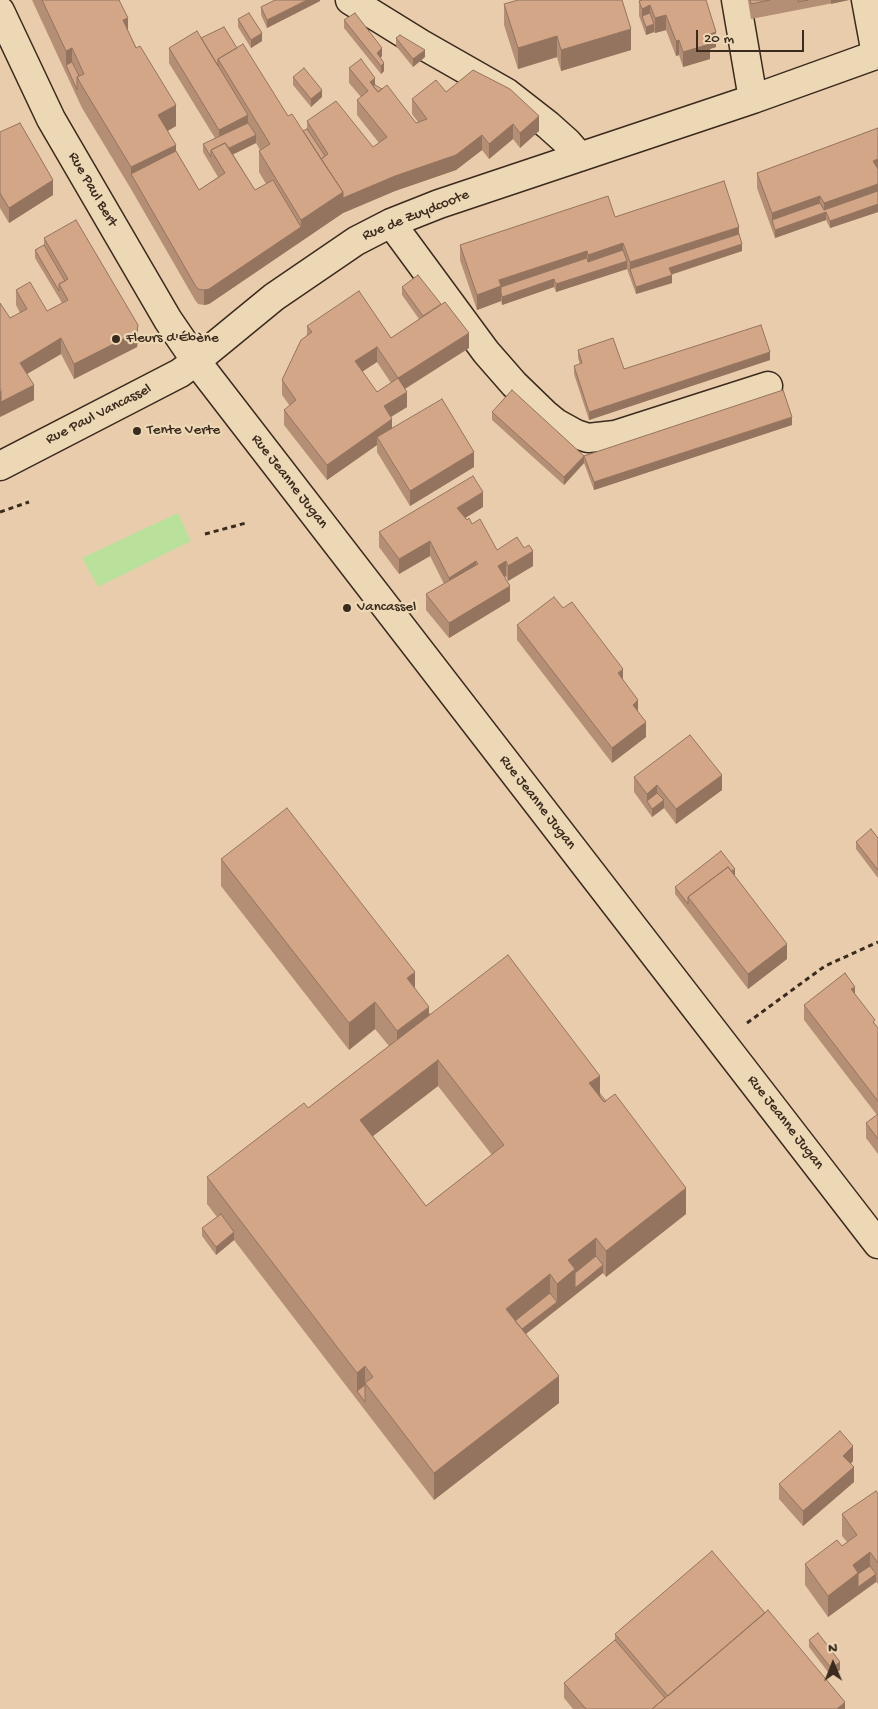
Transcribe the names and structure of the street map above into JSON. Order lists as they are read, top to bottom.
{
  "streets": {
    "street": [
      "Rue Paul Bert",
      "Rue de Zuydcoote",
      "Rue Paul Vancassel",
      "Rue Jeanne Jugan"
    ]
  },
  "crossings": [
    ["Rue Paul Bert", "Rue de Zuydcoote"],
    ["Rue Paul Bert", "Rue Paul Vancassel"],
    ["Rue Paul Bert", "Rue Jeanne Jugan"],
    ["Rue de Zuydcoote", "Rue Paul Vancassel"],
    ["Rue de Zuydcoote", "Rue Jeanne Jugan"],
    ["Rue Paul Vancassel", "Rue Jeanne Jugan"]
  ],
  "places": ["Fleurs d'Ébène", "Tente Verte", "Vancassel"],
  "scale_bar": "20 m",
  "north": "top"
}
